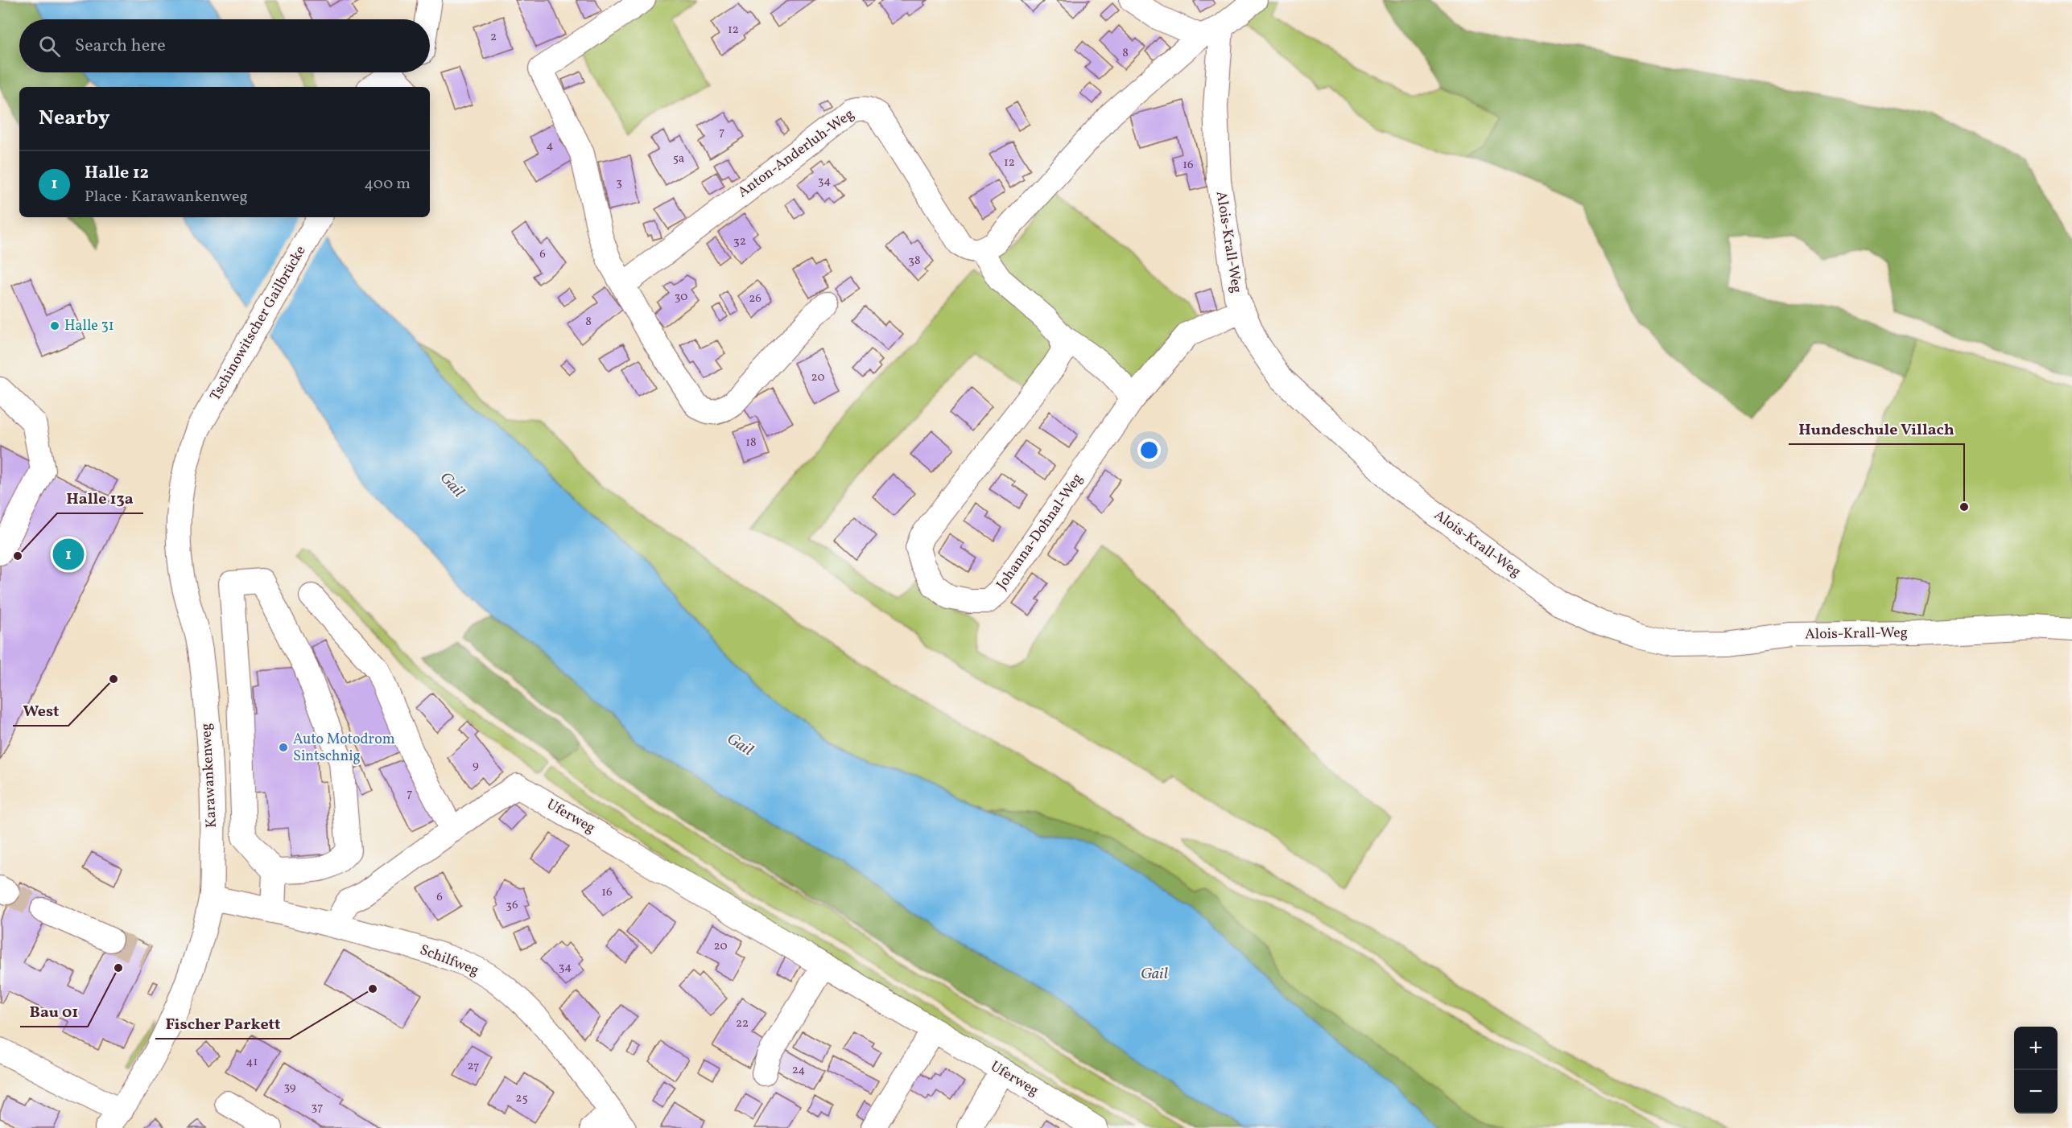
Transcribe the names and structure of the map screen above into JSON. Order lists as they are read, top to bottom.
{
  "streets": {
    "street": [
      "Anton-Anderluh-Weg",
      "Alois-Krall-Weg",
      "Tschinowitscher Gailbrücke",
      "Johanna-Dohnal-Weg",
      "Karawankenweg",
      "Uferweg",
      "Schilfweg"
    ]
  },
  "crossings": [
    ["Alois-Krall-Weg", "Johanna-Dohnal-Weg"],
    ["Tschinowitscher Gailbrücke", "Karawankenweg"],
    ["Karawankenweg", "Schilfweg"],
    ["Uferweg", "Schilfweg"]
  ],
  "water": ["Gail"],
  "places": [
    "Halle 31",
    "Hundeschule Villach",
    "Halle 13a",
    "West",
    "Auto Motodrom Sintschnig",
    "Bau 01",
    "Fischer Parkett"
  ],
  "house_numbers": [
    "12",
    "2",
    "8",
    "7",
    "4",
    "5a",
    "12",
    "16",
    "34",
    "3",
    "32",
    "6",
    "38",
    "30",
    "26",
    "8",
    "20",
    "18",
    "9",
    "7",
    "16",
    "6",
    "36",
    "20",
    "34",
    "22",
    "41",
    "27",
    "24",
    "39",
    "25",
    "37"
  ],
  "page": {
    "search": "Search here",
    "heading": "Nearby",
    "list": [
      {
        "mark": "1",
        "name": "Halle 12",
        "note": "Place · Karawankenweg",
        "value": "400 m"
      }
    ],
    "pins": "1",
    "map_buttons": ["+", "−"]
  }
}
